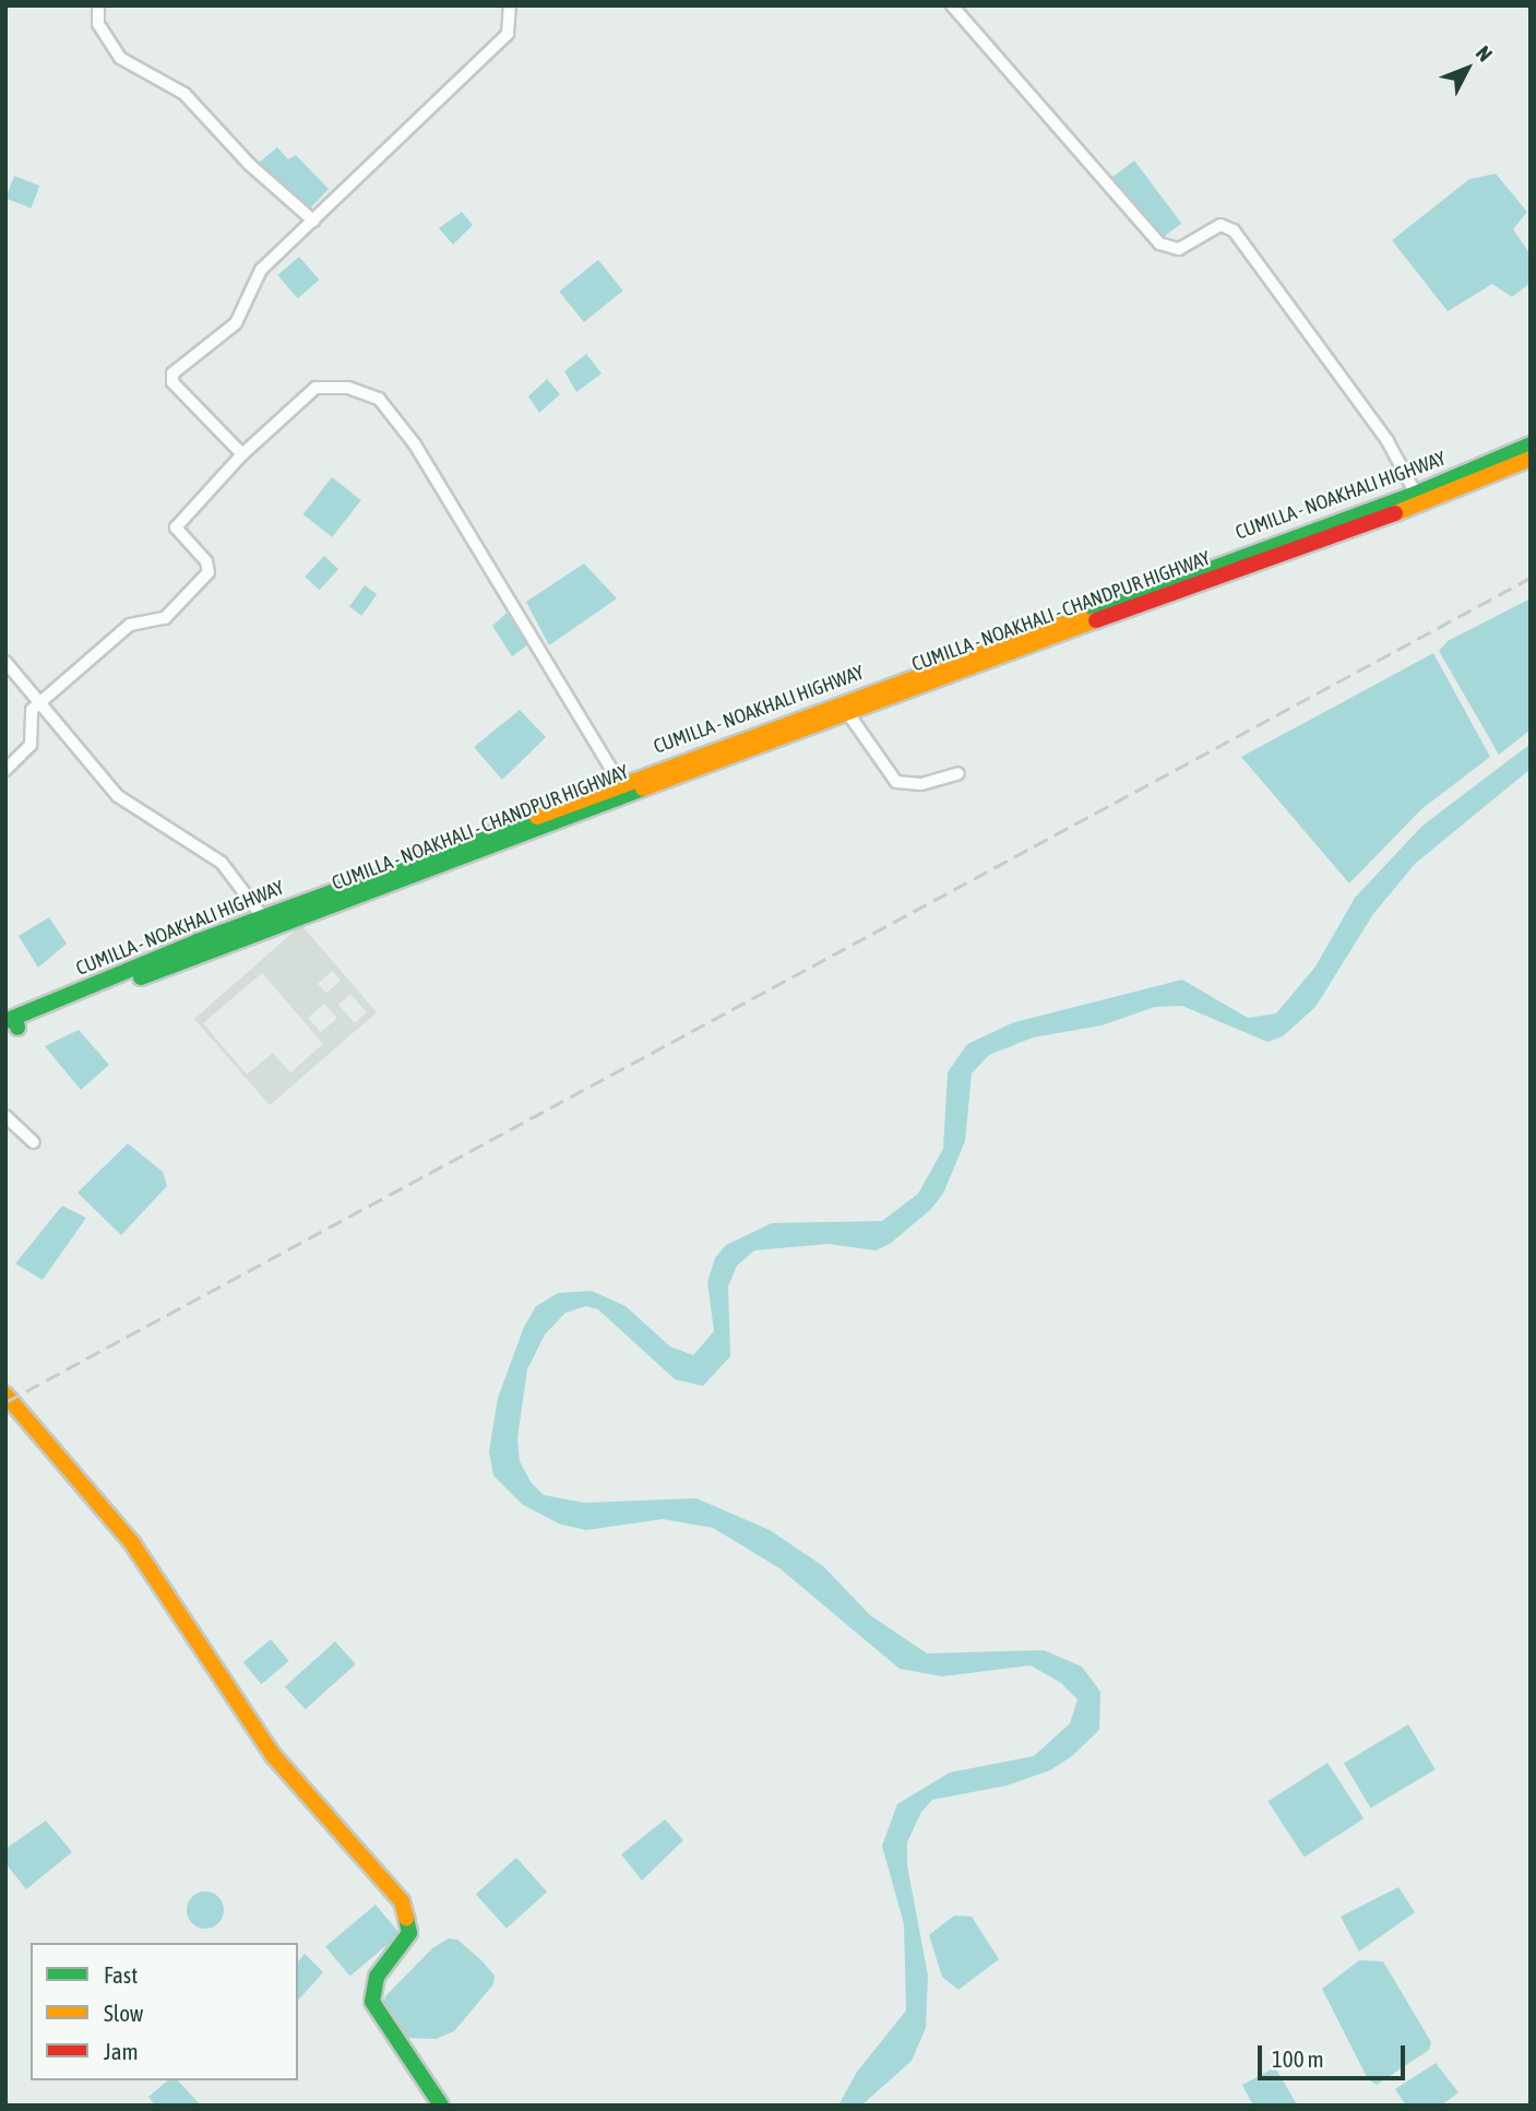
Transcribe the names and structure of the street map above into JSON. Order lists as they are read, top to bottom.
{
  "streets": {
    "main road": ["CUMILLA - NOAKHALI HIGHWAY", "CUMILLA - NOAKHALI - CHANDPUR HIGHWAY"]
  },
  "crossings": [
    ["CUMILLA - NOAKHALI HIGHWAY", "CUMILLA - NOAKHALI - CHANDPUR HIGHWAY"]
  ],
  "legend": ["Fast", "Slow", "Jam"],
  "scale_bar": "100 m",
  "north": "top right"
}
